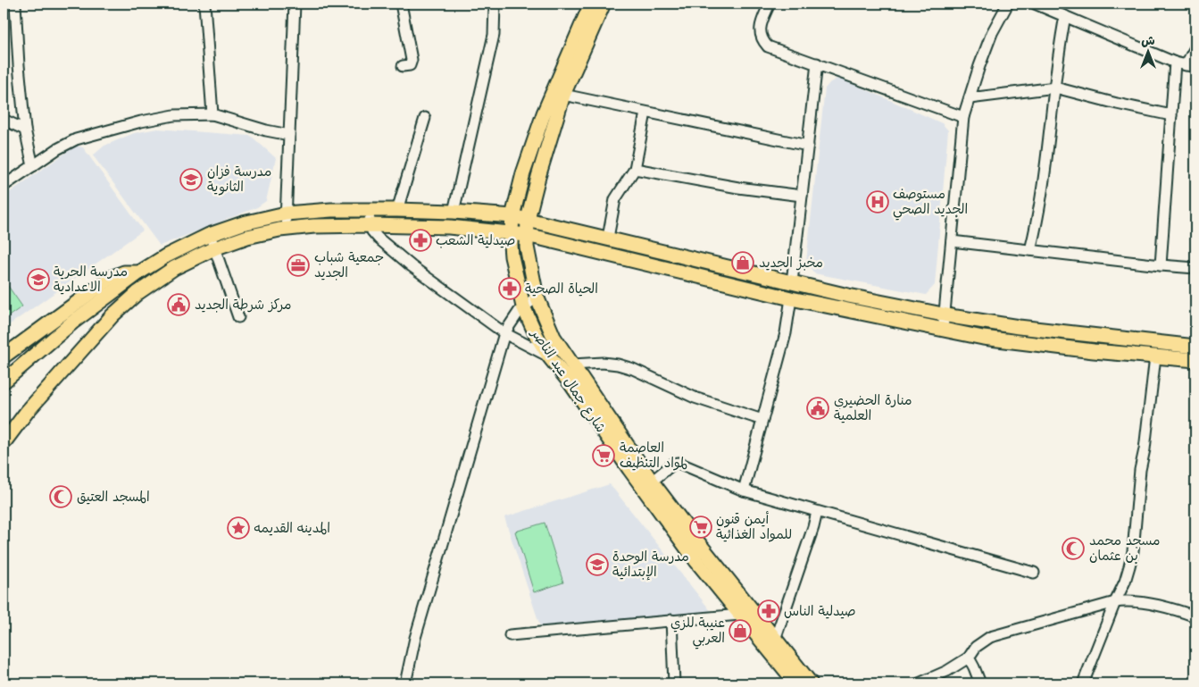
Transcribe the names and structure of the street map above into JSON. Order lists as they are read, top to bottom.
{
  "streets": {
    "main road": ["شارع جمال عبد الناصر"]
  },
  "places": {
    "school or university": ["مدرسة فزان الثانوية", "مدرسة الحرية الاعدادية", "مدرسة الوحدة الإبتدائية"],
    "hospital": ["مستوصف الجديد الصحي"],
    "pharmacy": ["صيدلية الشعب", "الحياة الصحية", "صيدلية الناس"],
    "shop": ["مخبز الجديد", "عنيبة للزي العربي"],
    "office": ["جمعية شباب الجديد"],
    "public building": ["مركز شرطة الجديد", "منارة الحضيري العلمية"],
    "supermarket": ["العاصمة لمواد التنظيف", "أيمن قنون للمواد الغذائية"],
    "mosque": ["المسجد العتيق", "مسجد محمد بن عثمان"],
    "place": ["المدينه القديمه"]
  },
  "north": "top"
}
